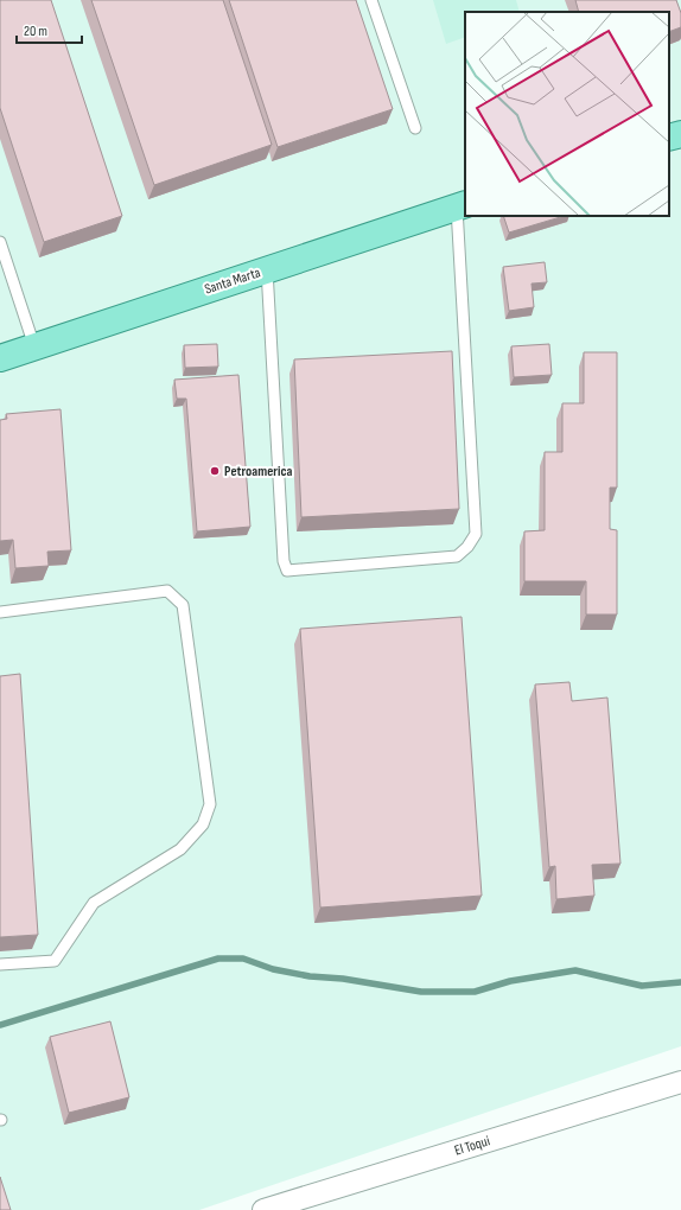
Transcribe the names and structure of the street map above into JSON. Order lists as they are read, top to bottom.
{
  "streets": {
    "main road": ["Santa Marta"],
    "street": ["El Toqui"]
  },
  "places": ["Petroamerica"],
  "scale_bar": "20 m"
}
